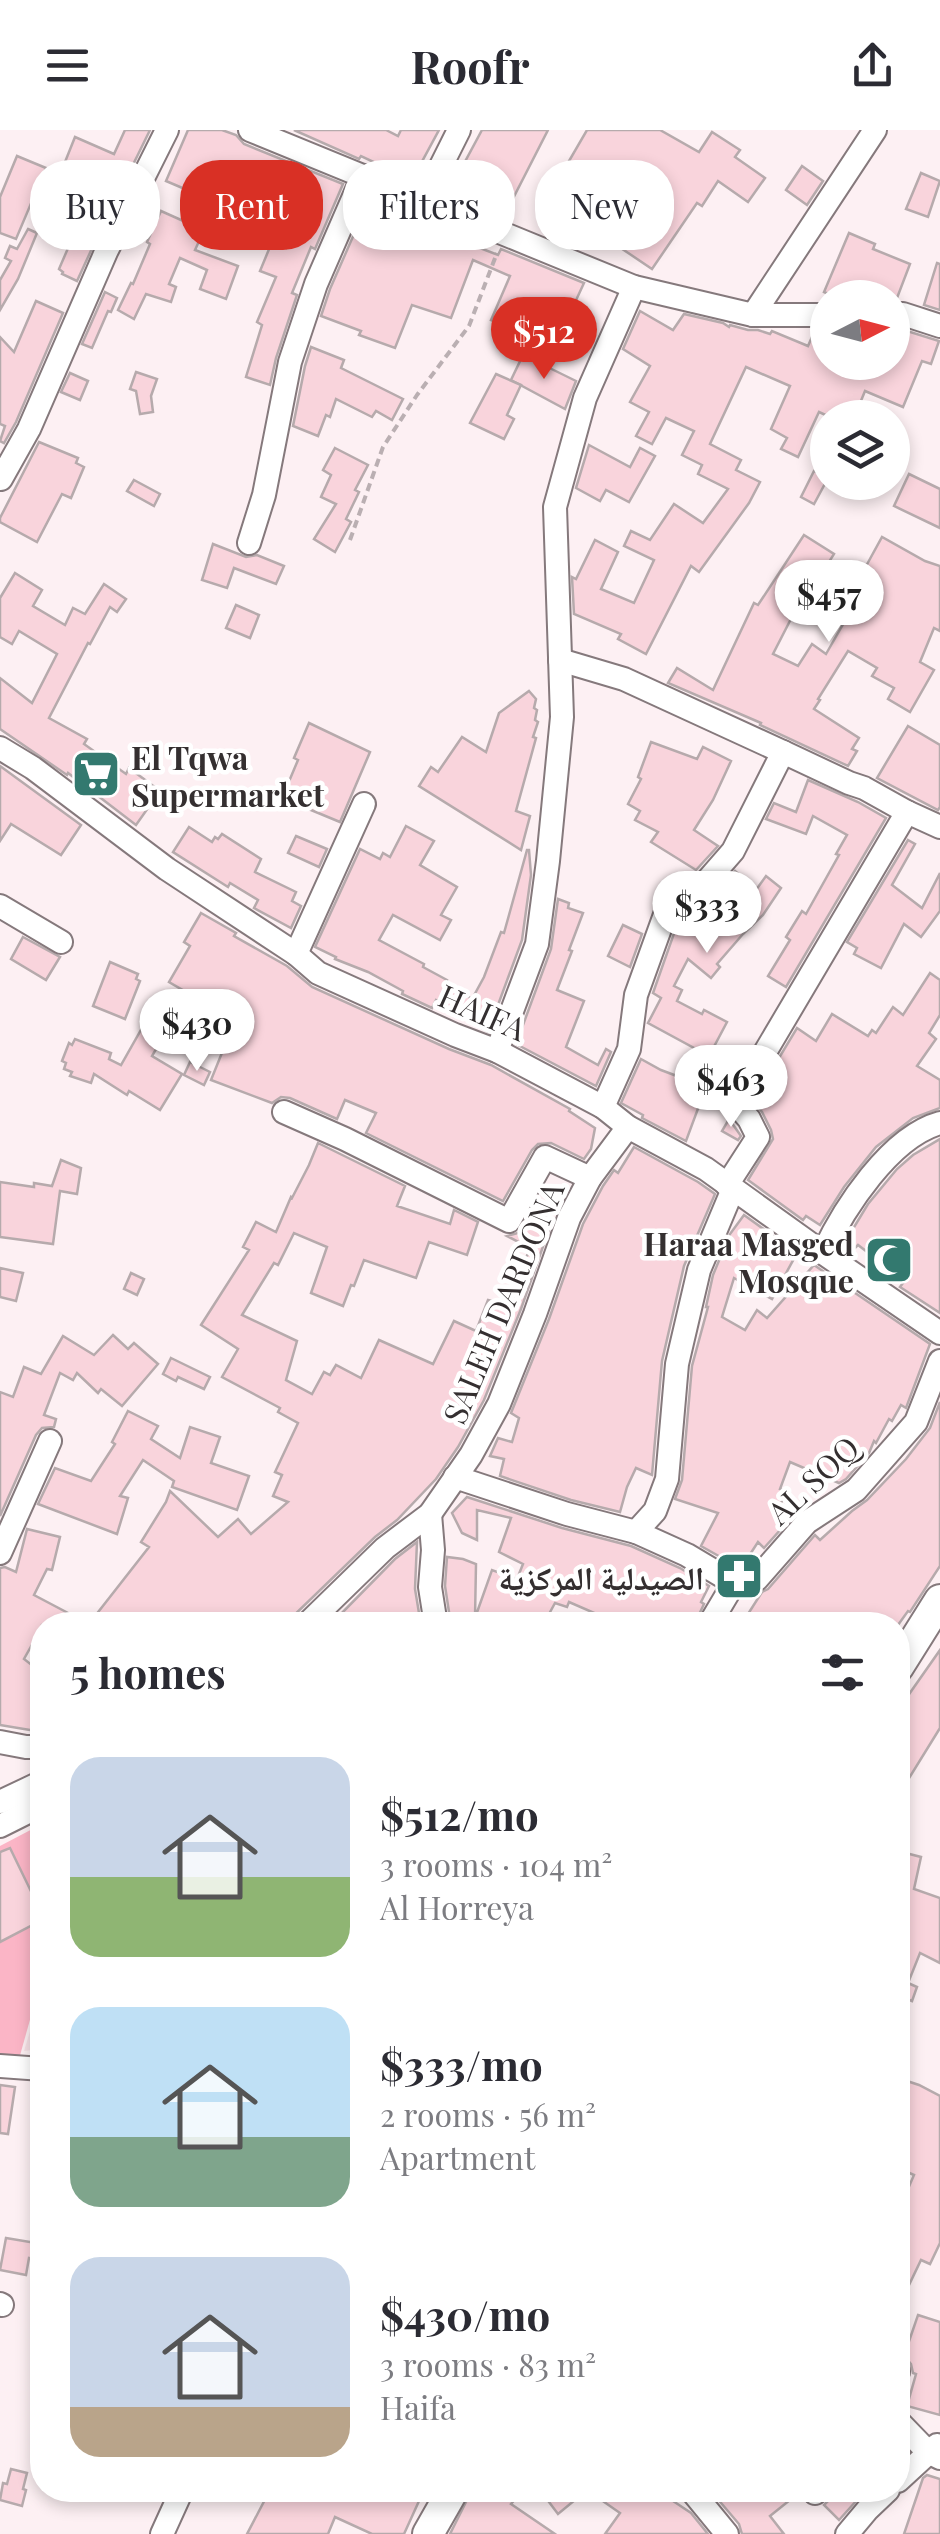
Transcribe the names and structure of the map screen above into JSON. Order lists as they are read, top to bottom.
{
  "streets": {
    "street": ["HAIFA", "SALEH DARDONA", "AL SOQ"]
  },
  "crossings": [
    ["HAIFA", "SALEH DARDONA"]
  ],
  "places": {
    "supermarket": ["El Tqwa Supermarket"],
    "mosque": ["Haraa Masged Mosque"],
    "pharmacy": ["الصيدلية المركزية"]
  },
  "north": "right",
  "page": {
    "header": "Roofr",
    "chip": [
      "Buy",
      "Rent",
      "Filters",
      "New"
    ],
    "price": [
      "$512",
      "$457",
      "$333",
      "$430",
      "$463"
    ],
    "heading": "5 homes",
    "list": [
      {
        "name": "$512/mo",
        "note": "3 rooms · 104 m² · Al Horreya"
      },
      {
        "name": "$333/mo",
        "note": "2 rooms · 56 m² · Apartment"
      },
      {
        "name": "$430/mo",
        "note": "3 rooms · 83 m² · Haifa"
      }
    ]
  }
}
